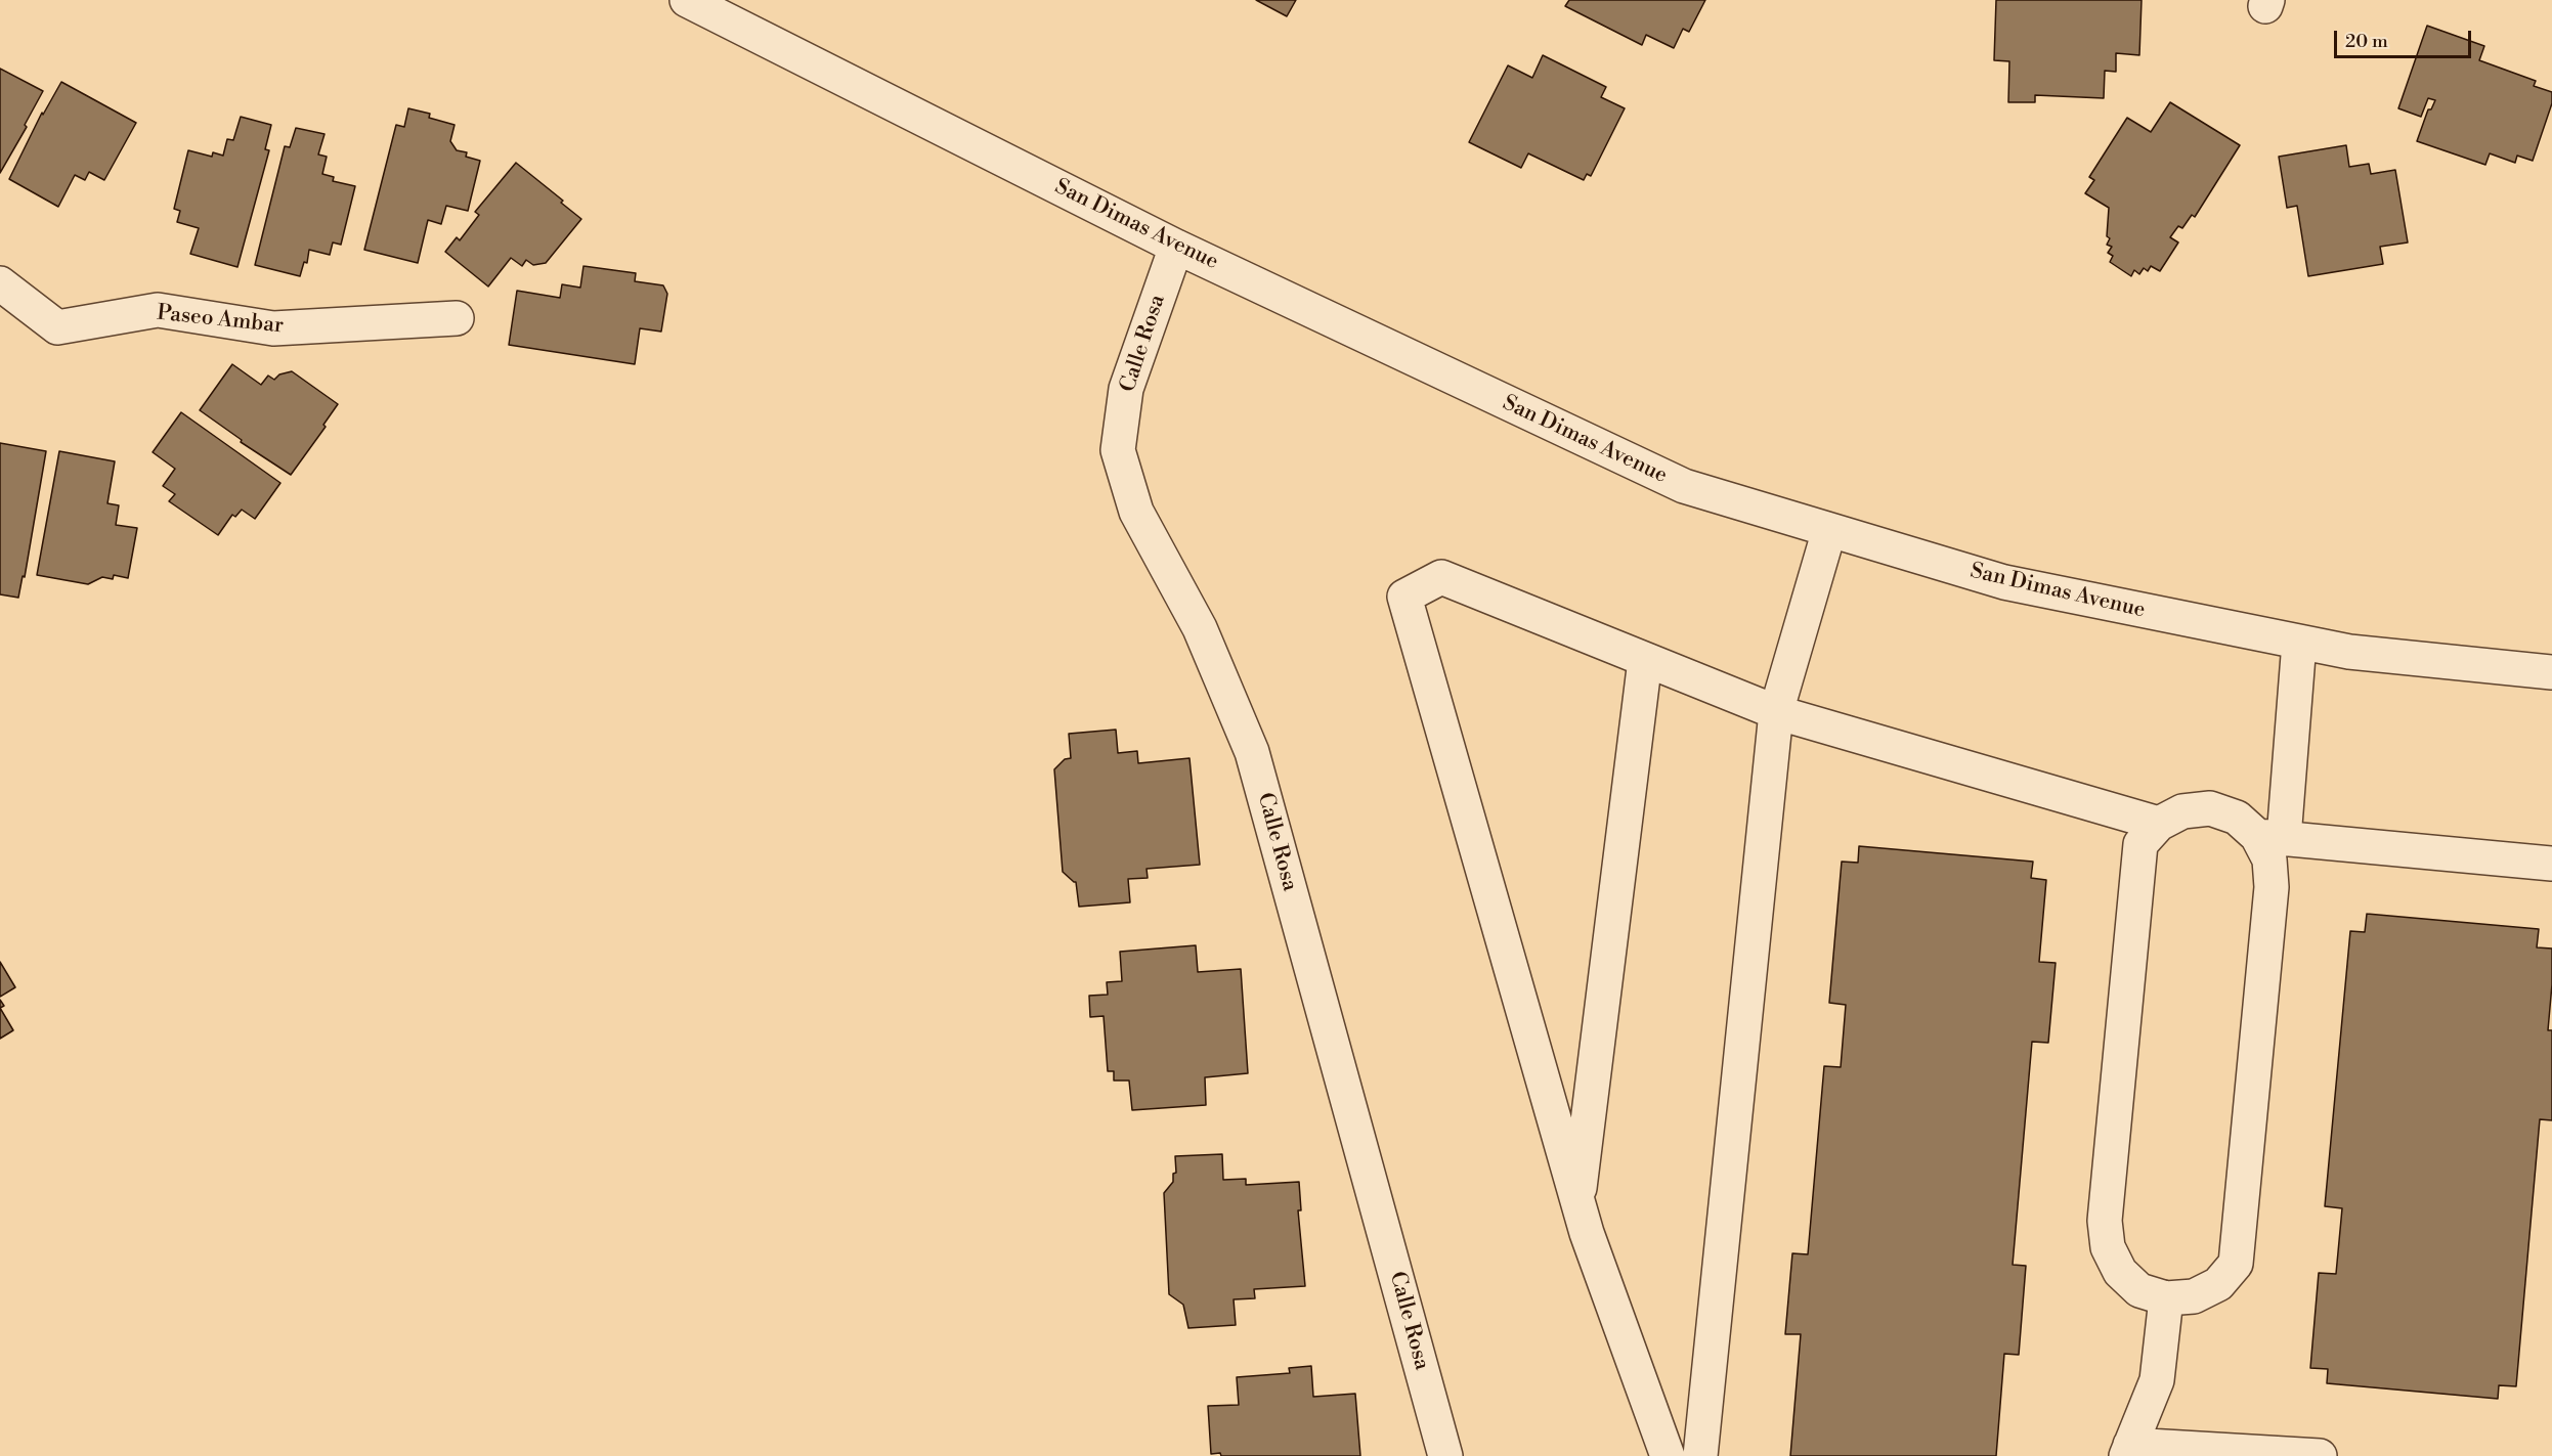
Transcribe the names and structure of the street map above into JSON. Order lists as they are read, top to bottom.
{
  "streets": {
    "street": ["San Dimas Avenue", "Paseo Ambar", "Calle Rosa"]
  },
  "crossings": [
    ["San Dimas Avenue", "Calle Rosa"]
  ],
  "scale_bar": "20 m"
}
